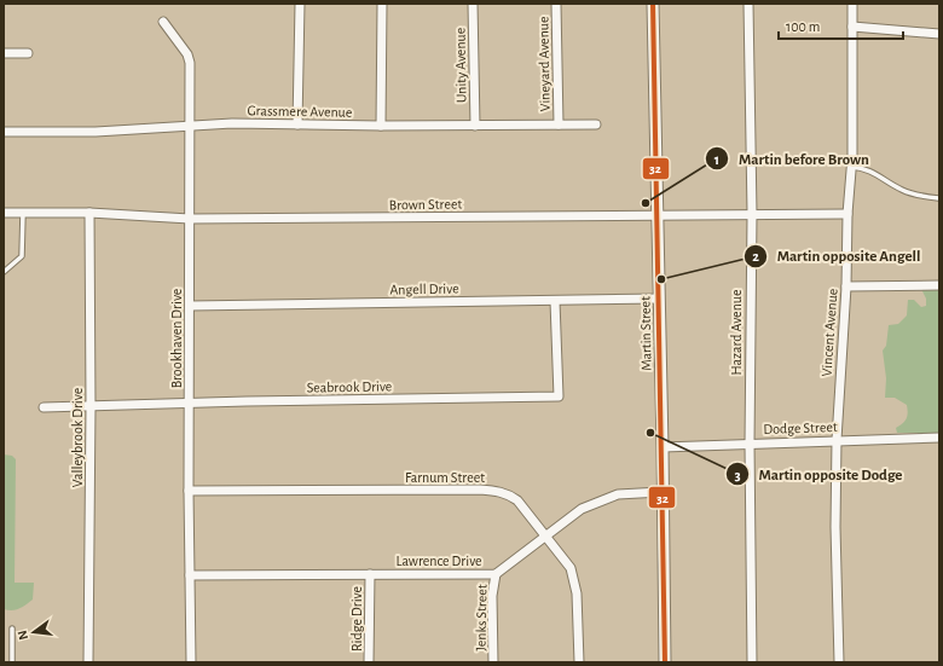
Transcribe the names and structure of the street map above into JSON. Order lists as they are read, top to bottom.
{
  "streets": {
    "street": [
      "Vineyard Avenue",
      "Unity Avenue",
      "Grassmere Avenue",
      "Brown Street",
      "Angell Drive",
      "Hazard Avenue",
      "Vincent Avenue",
      "Martin Street",
      "Brookhaven Drive",
      "Seabrook Drive",
      "Dodge Street",
      "Valleybrook Drive",
      "Farnum Street",
      "Lawrence Drive",
      "Jenks Street",
      "Ridge Drive"
    ]
  },
  "crossings": [
    ["Vineyard Avenue", "Grassmere Avenue"],
    ["Unity Avenue", "Grassmere Avenue"],
    ["Grassmere Avenue", "Brookhaven Drive"],
    ["Brown Street", "Hazard Avenue"],
    ["Brown Street", "Vincent Avenue"],
    ["Brown Street", "Martin Street"],
    ["Brown Street", "Brookhaven Drive"],
    ["Brown Street", "Valleybrook Drive"],
    ["Angell Drive", "Martin Street"],
    ["Angell Drive", "Brookhaven Drive"],
    ["Angell Drive", "Seabrook Drive"],
    ["Hazard Avenue", "Dodge Street"],
    ["Vincent Avenue", "Dodge Street"],
    ["Martin Street", "Dodge Street"],
    ["Martin Street", "Lawrence Drive"],
    ["Brookhaven Drive", "Seabrook Drive"],
    ["Brookhaven Drive", "Farnum Street"],
    ["Brookhaven Drive", "Lawrence Drive"],
    ["Seabrook Drive", "Valleybrook Drive"],
    ["Farnum Street", "Lawrence Drive"],
    ["Lawrence Drive", "Jenks Street"],
    ["Lawrence Drive", "Ridge Drive"]
  ],
  "places": ["Martin before Brown", "Martin opposite Angell", "Martin opposite Dodge"],
  "lines": ["transit line 32"],
  "scale_bar": "100 m",
  "north": "left"
}
